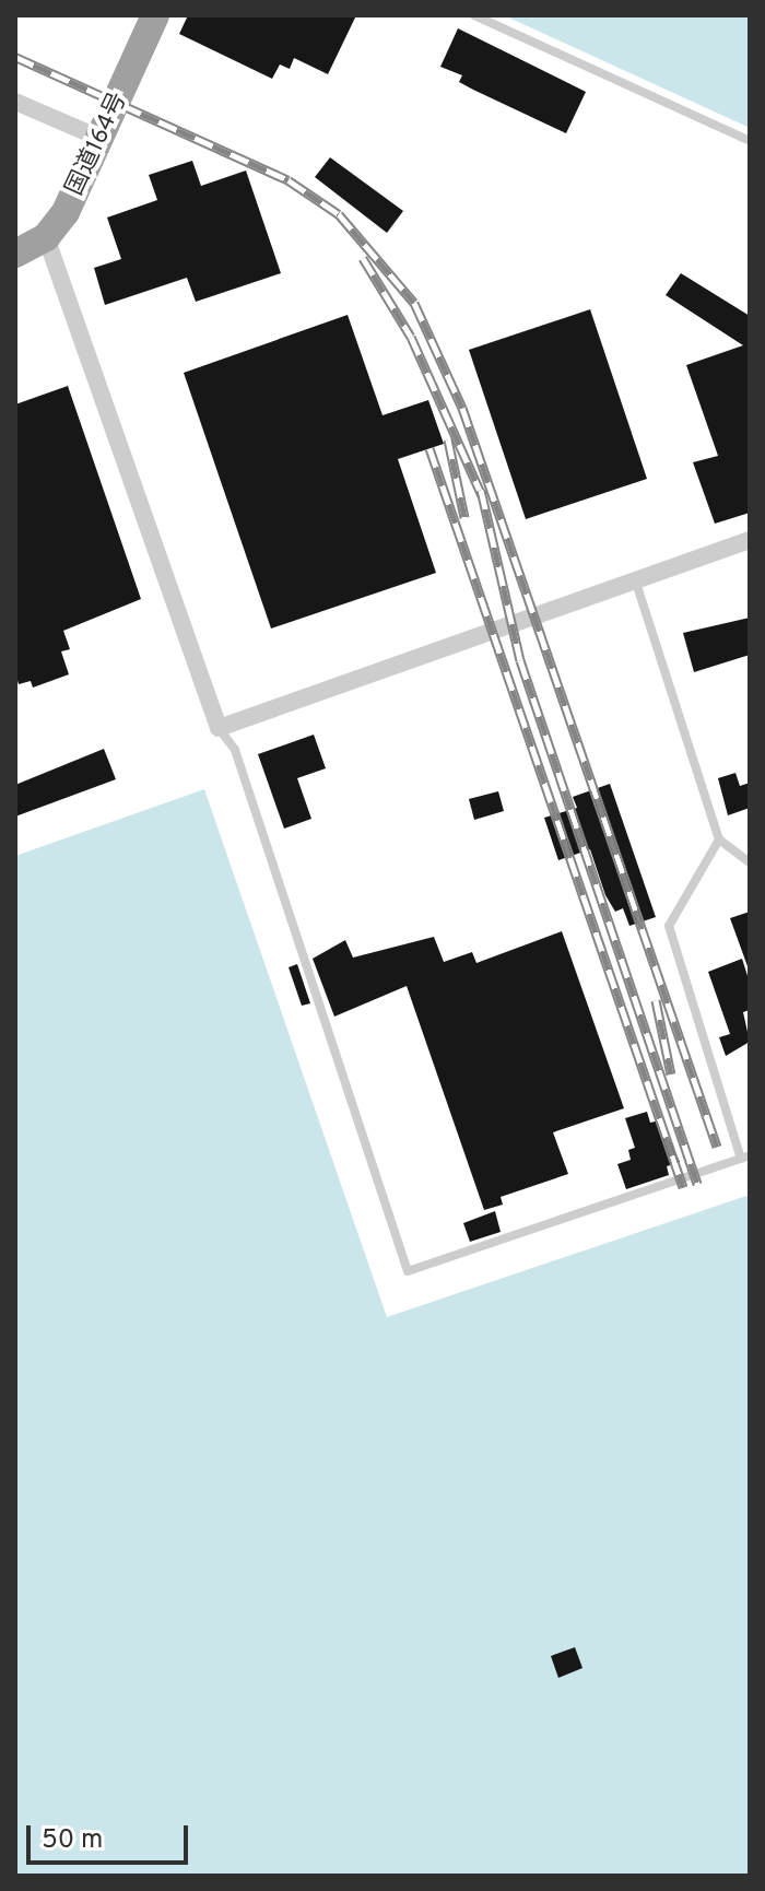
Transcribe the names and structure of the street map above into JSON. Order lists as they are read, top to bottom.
{
  "streets": {
    "highway": ["国道164号"]
  },
  "scale_bar": "50 m"
}
